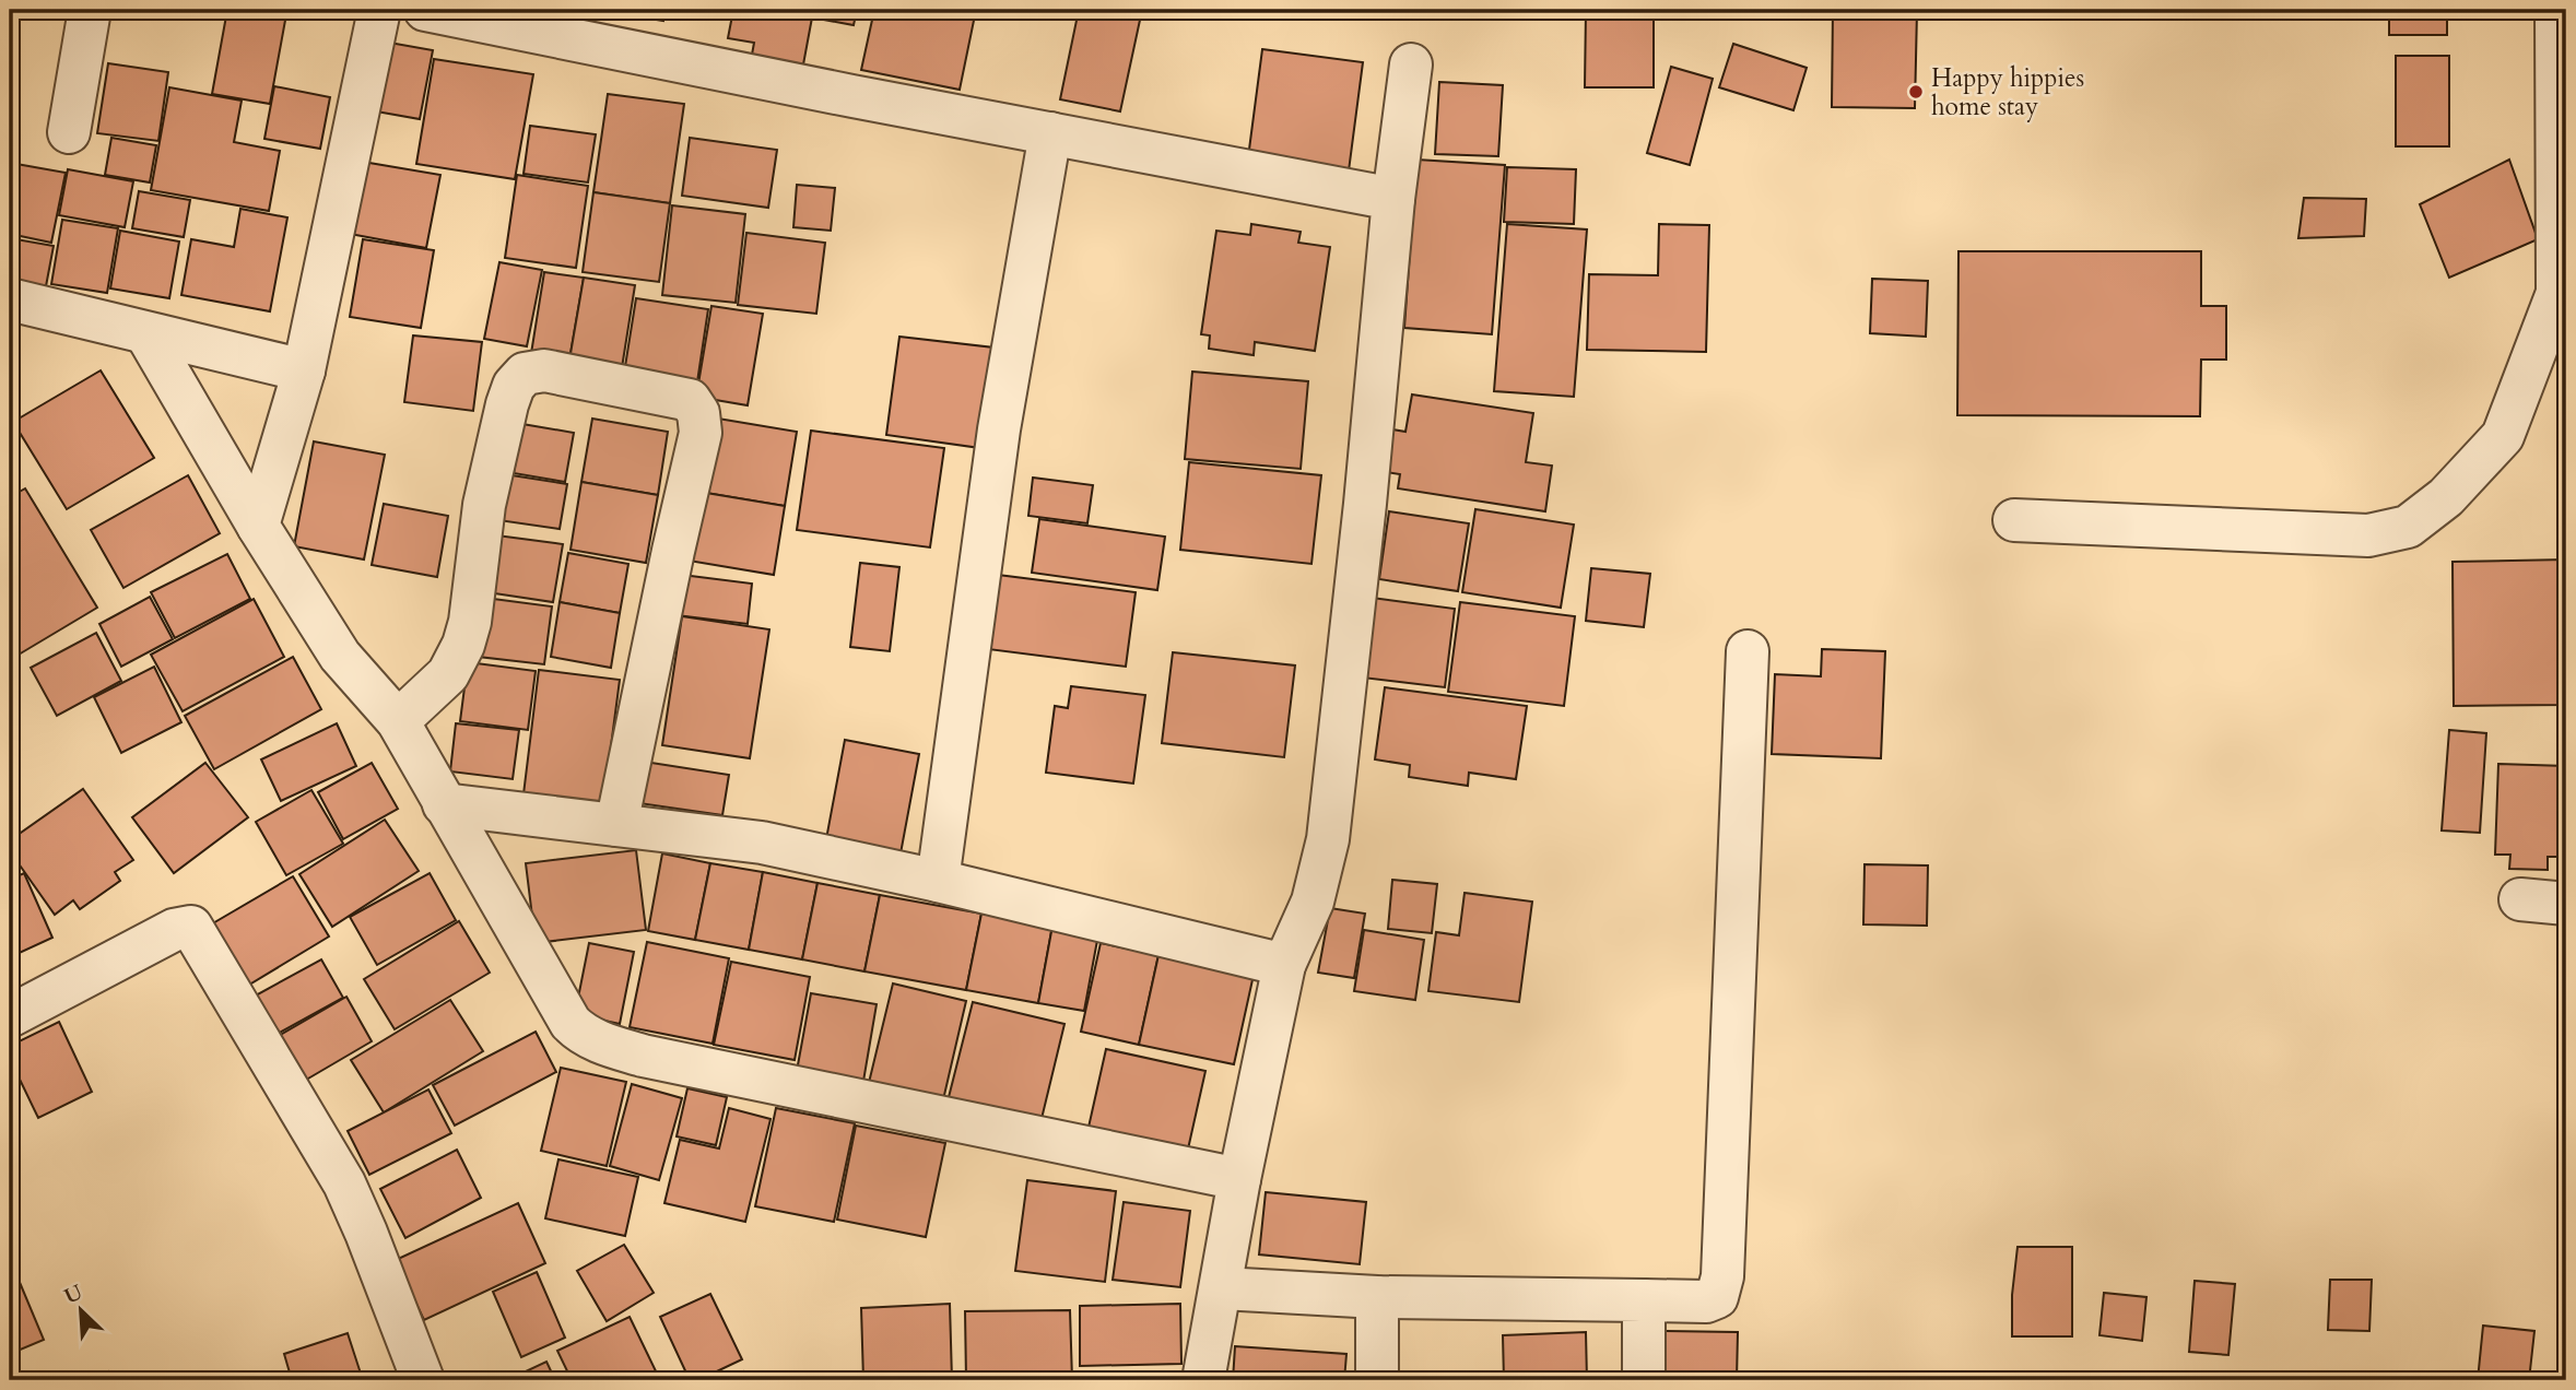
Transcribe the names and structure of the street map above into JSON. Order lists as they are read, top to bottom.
{
  "places": ["Happy hippies home stay"],
  "north": "top left"
}
